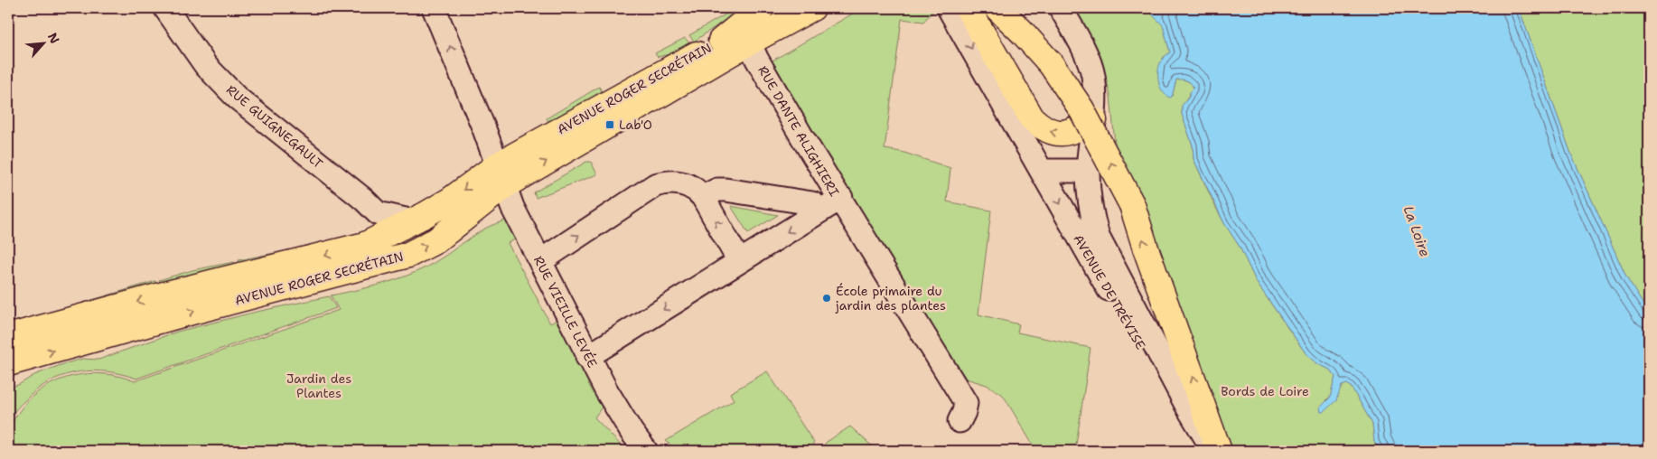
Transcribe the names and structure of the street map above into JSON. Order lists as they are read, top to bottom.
{
  "streets": {
    "main road": ["AVENUE ROGER SECRÉTAIN"],
    "street": [
      "RUE GUIGNEGAULT",
      "RUE DANTE ALIGHIERI",
      "AVENUE DE TRÉVISE",
      "RUE VIEILLE LEVÉE"
    ]
  },
  "crossings": [
    ["AVENUE ROGER SECRÉTAIN", "RUE DANTE ALIGHIERI"],
    ["AVENUE ROGER SECRÉTAIN", "RUE VIEILLE LEVÉE"],
    ["RUE DANTE ALIGHIERI", "RUE VIEILLE LEVÉE"]
  ],
  "one_way": ["RUE VIEILLE LEVÉE"],
  "water": ["La Loire"],
  "parks": ["Jardin des Plantes", "Bords de Loire"],
  "places": {
    "transit": ["Lab'O"],
    "other": ["École primaire du jardin des plantes"]
  },
  "north": "top right"
}
